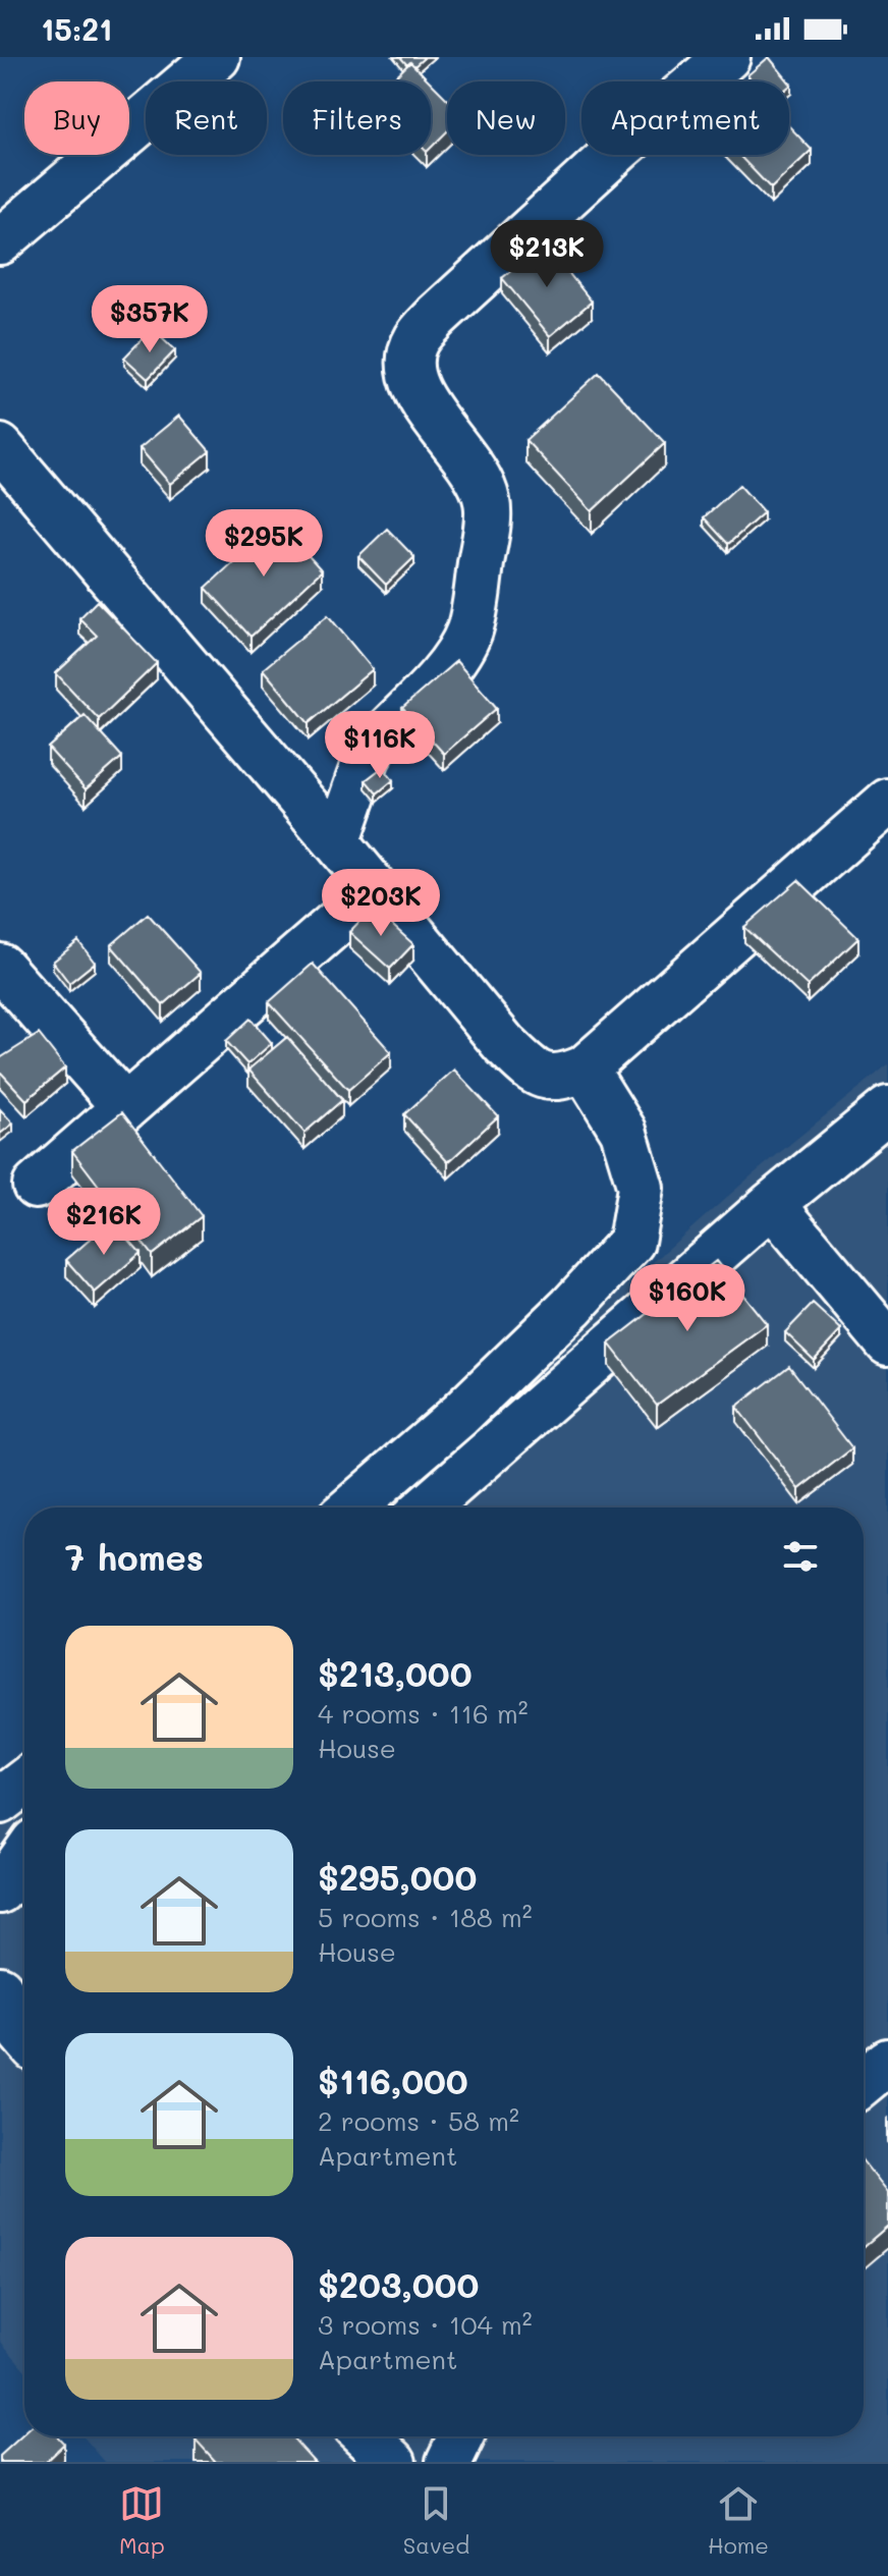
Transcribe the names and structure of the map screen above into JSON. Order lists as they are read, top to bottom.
{
  "page": {
    "status": "15:21",
    "chip": [
      "Buy",
      "Rent",
      "Filters",
      "New",
      "Apartment"
    ],
    "price": [
      "$213K",
      "$357K",
      "$295K",
      "$116K",
      "$203K",
      "$216K",
      "$160K"
    ],
    "heading": "7 homes",
    "list": [
      {
        "name": "$213,000",
        "note": "4 rooms · 116 m² · House"
      },
      {
        "name": "$295,000",
        "note": "5 rooms · 188 m² · House"
      },
      {
        "name": "$116,000",
        "note": "2 rooms · 58 m² · Apartment"
      },
      {
        "name": "$203,000",
        "note": "3 rooms · 104 m² · Apartment"
      }
    ],
    "tabs": ["Map", "Saved", "Home"]
  }
}
